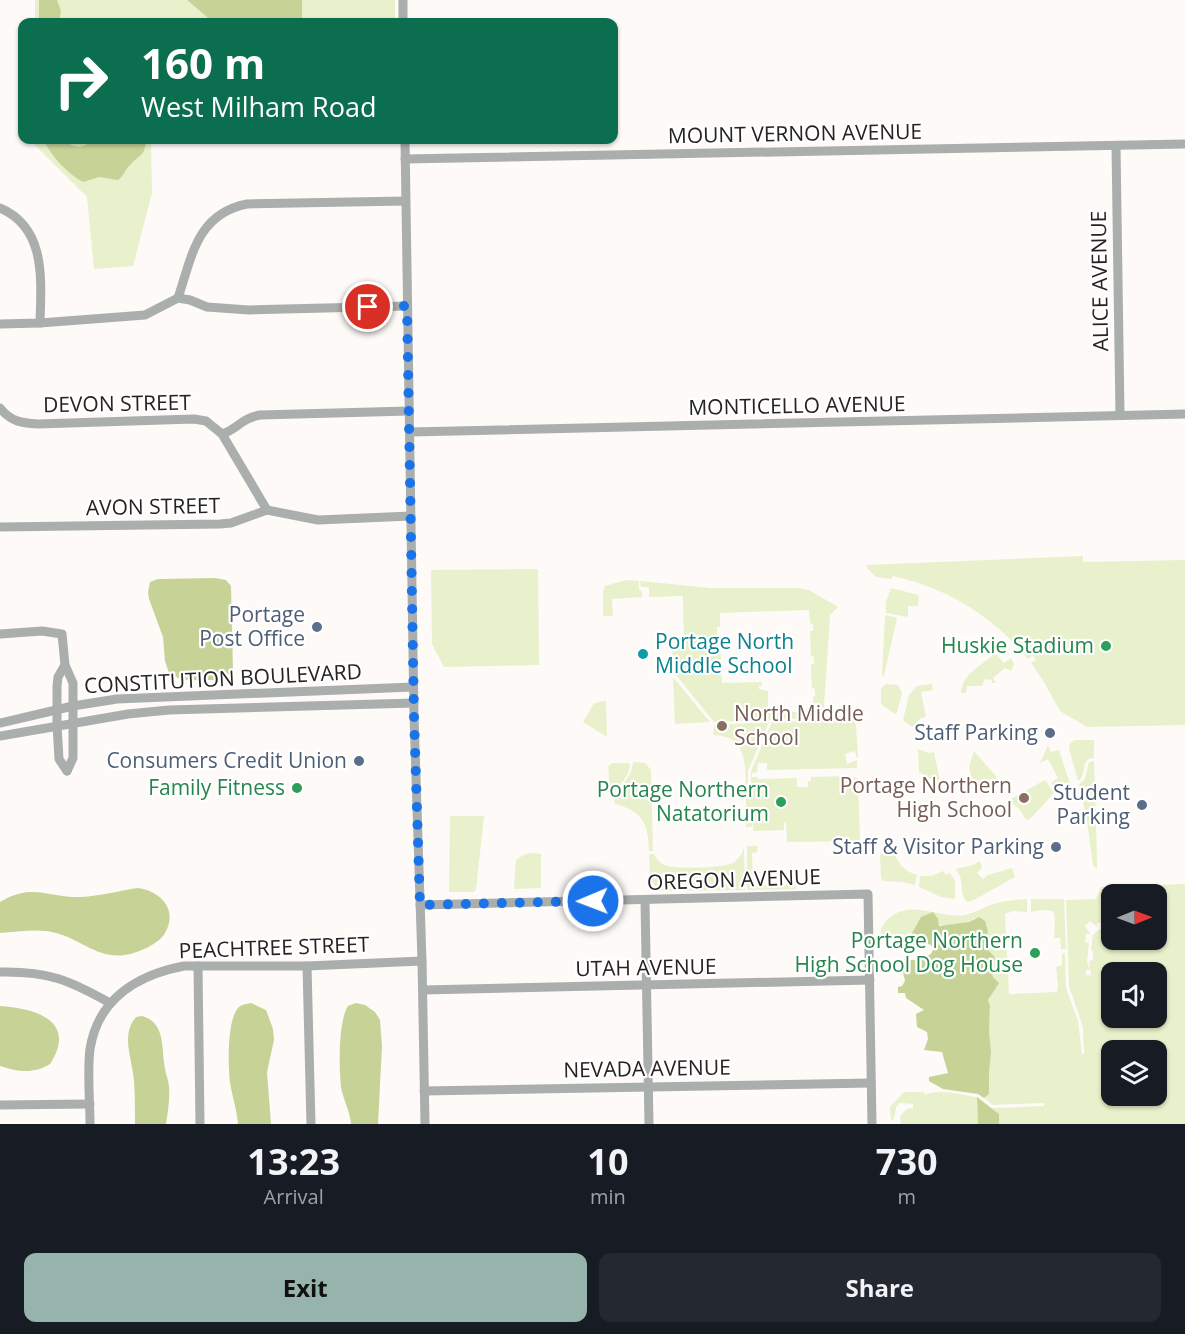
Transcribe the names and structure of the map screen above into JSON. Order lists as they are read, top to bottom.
{
  "streets": {
    "street": [
      "MOUNT VERNON AVENUE",
      "ALICE AVENUE",
      "DEVON STREET",
      "MONTICELLO AVENUE",
      "AVON STREET",
      "CONSTITUTION BOULEVARD",
      "OREGON AVENUE",
      "PEACHTREE STREET",
      "UTAH AVENUE",
      "NEVADA AVENUE"
    ]
  },
  "crossings": [
    ["MOUNT VERNON AVENUE", "ALICE AVENUE"],
    ["ALICE AVENUE", "MONTICELLO AVENUE"],
    ["OREGON AVENUE", "UTAH AVENUE"]
  ],
  "places": [
    "Portage Post Office",
    "Huskie Stadium",
    "Portage North Middle School",
    "North Middle School",
    "Staff Parking",
    "Consumers Credit Union",
    "Family Fitness",
    "Portage Northern High School",
    "Portage Northern Natatorium",
    "Student Parking",
    "Staff & Visitor Parking",
    "Portage Northern High School Dog House"
  ],
  "north": "right",
  "page": {
    "turn": ["160 m", "West Milham Road"],
    "eta": [
      "13:23",
      "Arrival",
      "10",
      "min",
      "730",
      "m"
    ],
    "buttons": ["Exit", "Share"]
  }
}
